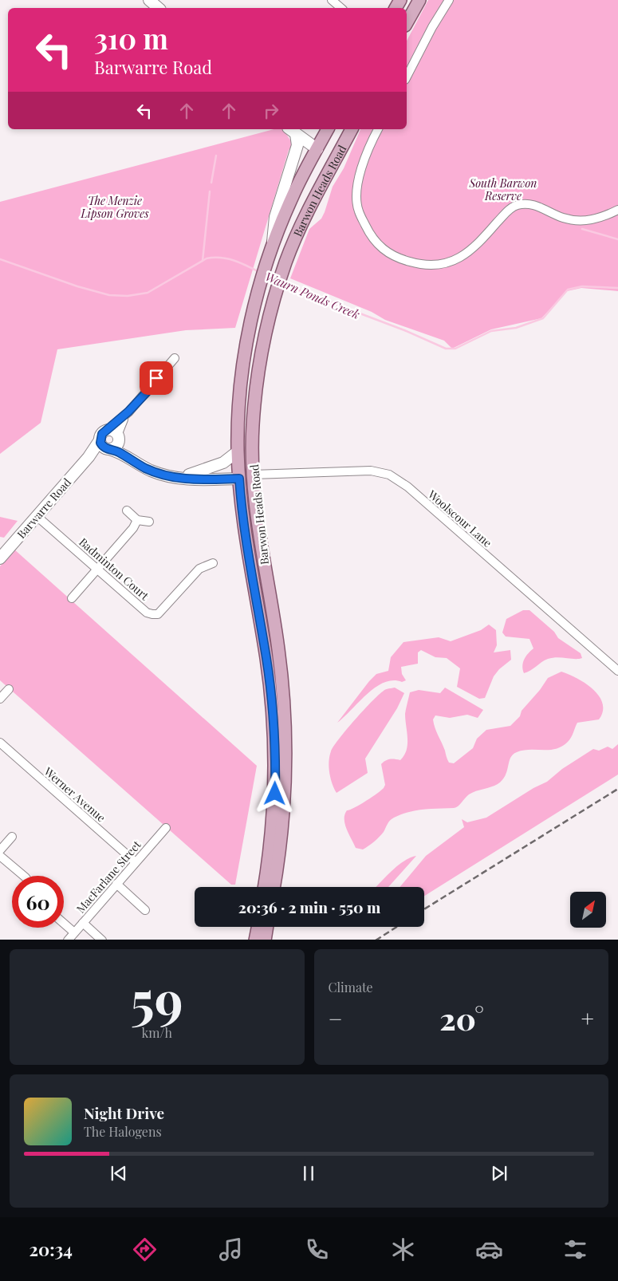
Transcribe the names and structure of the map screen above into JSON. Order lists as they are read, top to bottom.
{
  "streets": {
    "main road": ["Barwon Heads Road"],
    "street": [
      "Barwarre Road",
      "Woolscour Lane",
      "Badminton Court",
      "Werner Avenue",
      "MacFarlane Street"
    ]
  },
  "crossings": [
    ["Barwon Heads Road", "Woolscour Lane"],
    ["Barwarre Road", "Badminton Court"],
    ["Werner Avenue", "MacFarlane Street"]
  ],
  "water": ["Waurn Ponds Creek"],
  "parks": ["South Barwon Reserve", "The Menzie Lipson Groves"],
  "north": "top right",
  "page": {
    "turn": ["310 m", "Barwarre Road"],
    "limit": "60",
    "trip": "20:36 · 2 min · 550 m",
    "tile": [
      ["59", "km/h"],
      "Climate"
    ],
    "heat": ["−", "20°", "+"],
    "song": ["Night Drive", "The Halogens"],
    "tabs": "20:34"
  }
}
